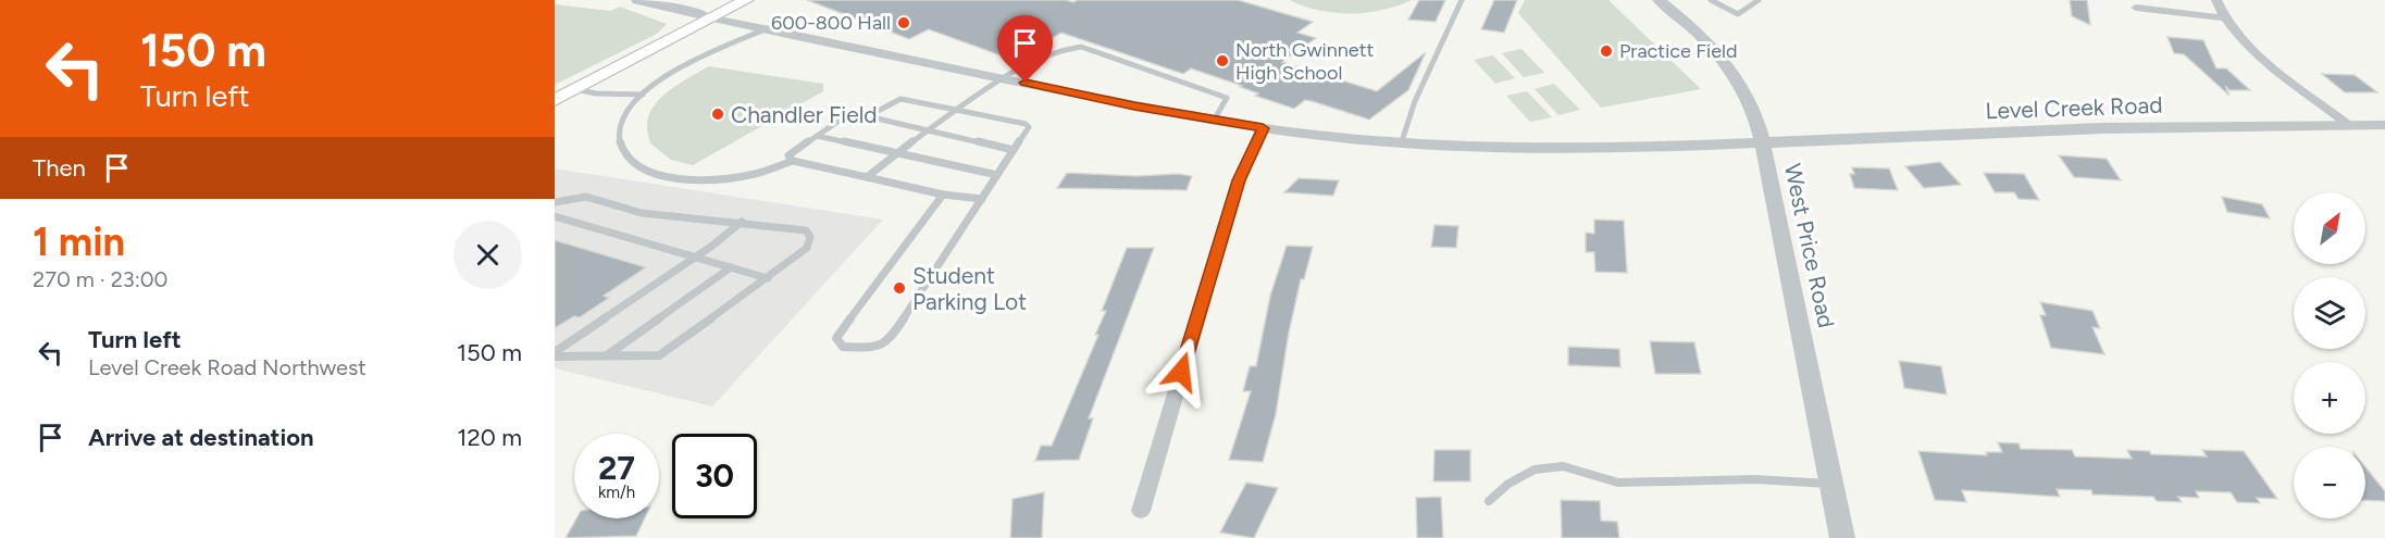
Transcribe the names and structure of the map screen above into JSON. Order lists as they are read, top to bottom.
{
  "streets": {
    "street": ["Level Creek Road", "West Price Road"]
  },
  "crossings": [
    ["Level Creek Road", "West Price Road"]
  ],
  "places": [
    "600-800 Hall",
    "Practice Field",
    "North Gwinnett High School",
    "Chandler Field",
    "Student Parking Lot"
  ],
  "north": "top right",
  "page": {
    "turn": ["150 m", "Turn left"],
    "then": "Then",
    "map_buttons": ["+", "−"],
    "heading": ["1 min", "270 m · 23:00"],
    "list": [
      {
        "name": "Turn left",
        "note": "Level Creek Road Northwest",
        "value": "150 m"
      },
      {
        "name": "Arrive at destination",
        "value": "120 m"
      }
    ],
    "speed": "27 km/h",
    "limit": "30"
  }
}
